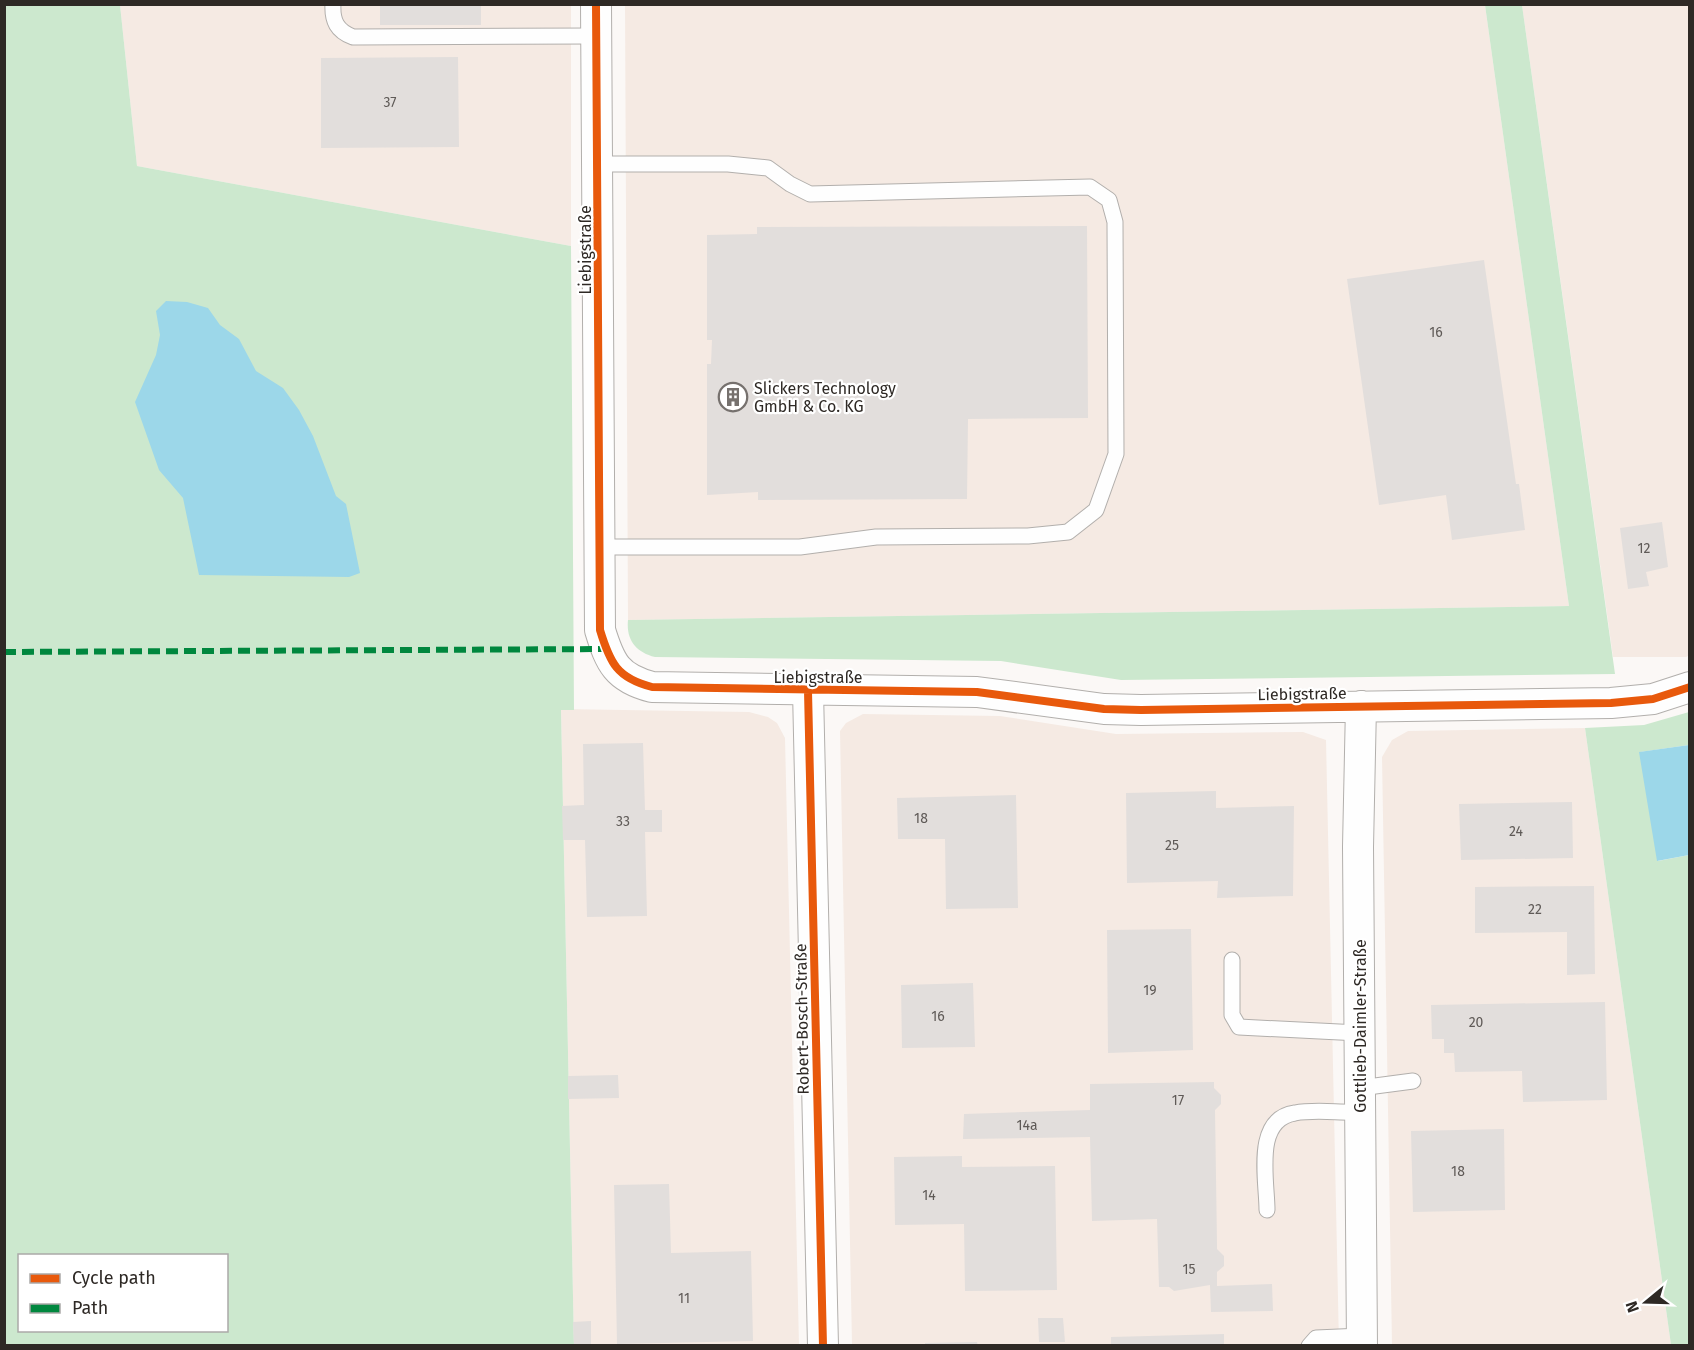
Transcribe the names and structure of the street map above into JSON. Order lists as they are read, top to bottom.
{
  "streets": {
    "street": ["Liebigstraße", "Robert-Bosch-Straße", "Gottlieb-Daimler-Straße"]
  },
  "crossings": [
    ["Liebigstraße", "Robert-Bosch-Straße"],
    ["Liebigstraße", "Gottlieb-Daimler-Straße"]
  ],
  "places": {
    "building": ["Slickers Technology GmbH & Co. KG"]
  },
  "house_numbers": [
    "37",
    "16",
    "12",
    "18",
    "33",
    "24",
    "25",
    "22",
    "19",
    "16",
    "20",
    "17",
    "14a",
    "18",
    "14",
    "15",
    "11"
  ],
  "legend": ["Cycle path", "Path"],
  "north": "left"
}
